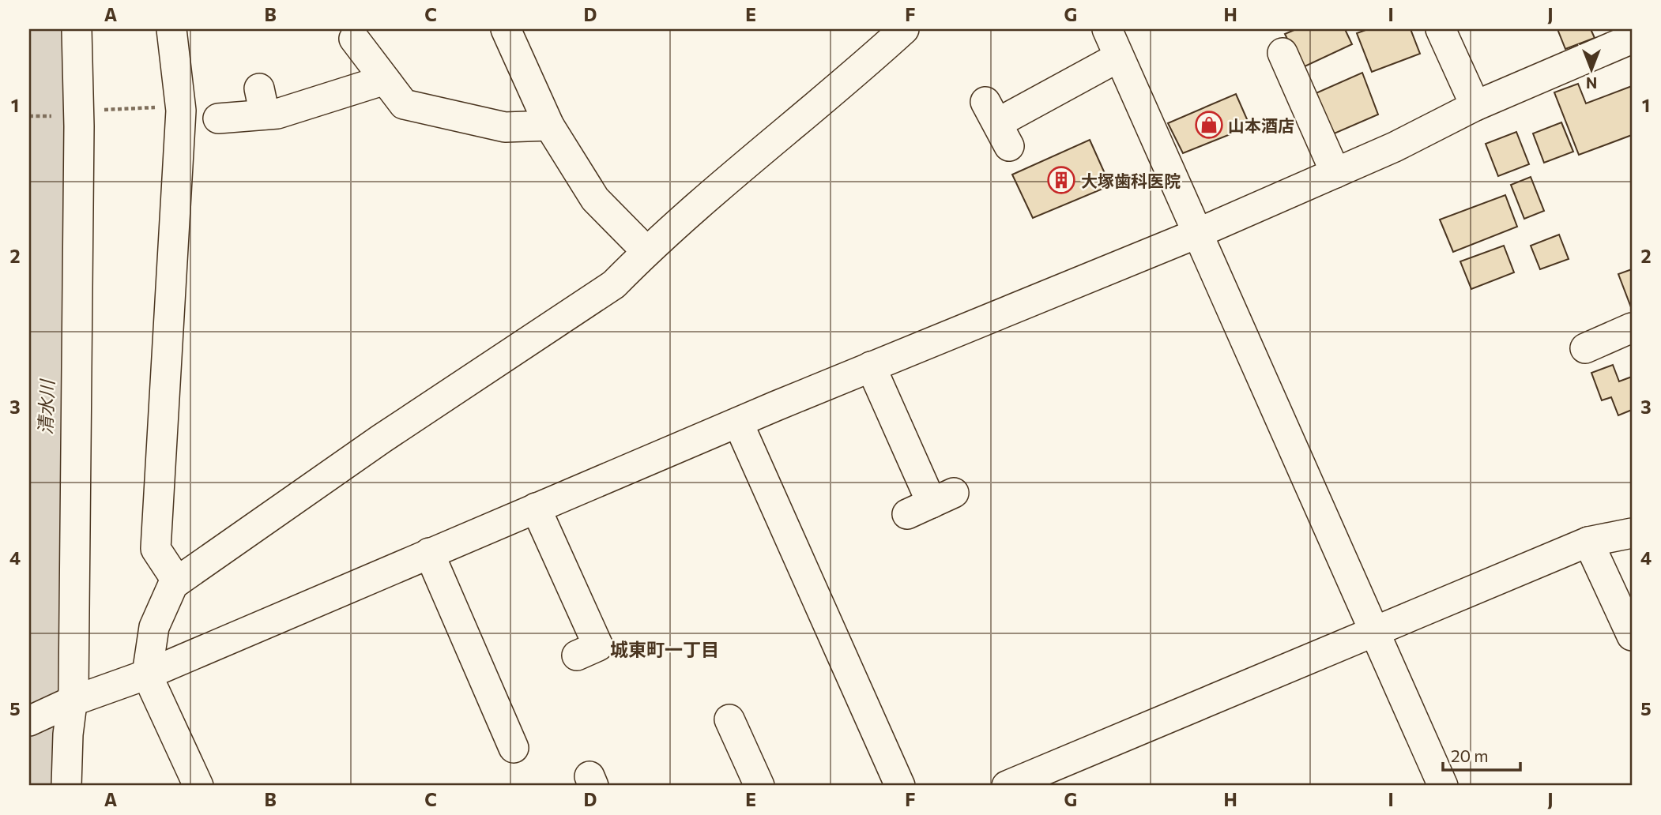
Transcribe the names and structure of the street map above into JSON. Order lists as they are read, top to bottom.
{
  "districts": ["城東町一丁目"],
  "water": ["清水川"],
  "places": {
    "shop": ["山本酒店"],
    "building": ["大塚歯科医院"]
  },
  "scale_bar": "20 m",
  "north": "bottom",
  "grid": {
    "columns": [
      "A",
      "B",
      "C",
      "D",
      "E",
      "F",
      "G",
      "H",
      "I",
      "J"
    ],
    "rows": [
      "1",
      "2",
      "3",
      "4",
      "5"
    ]
  }
}
